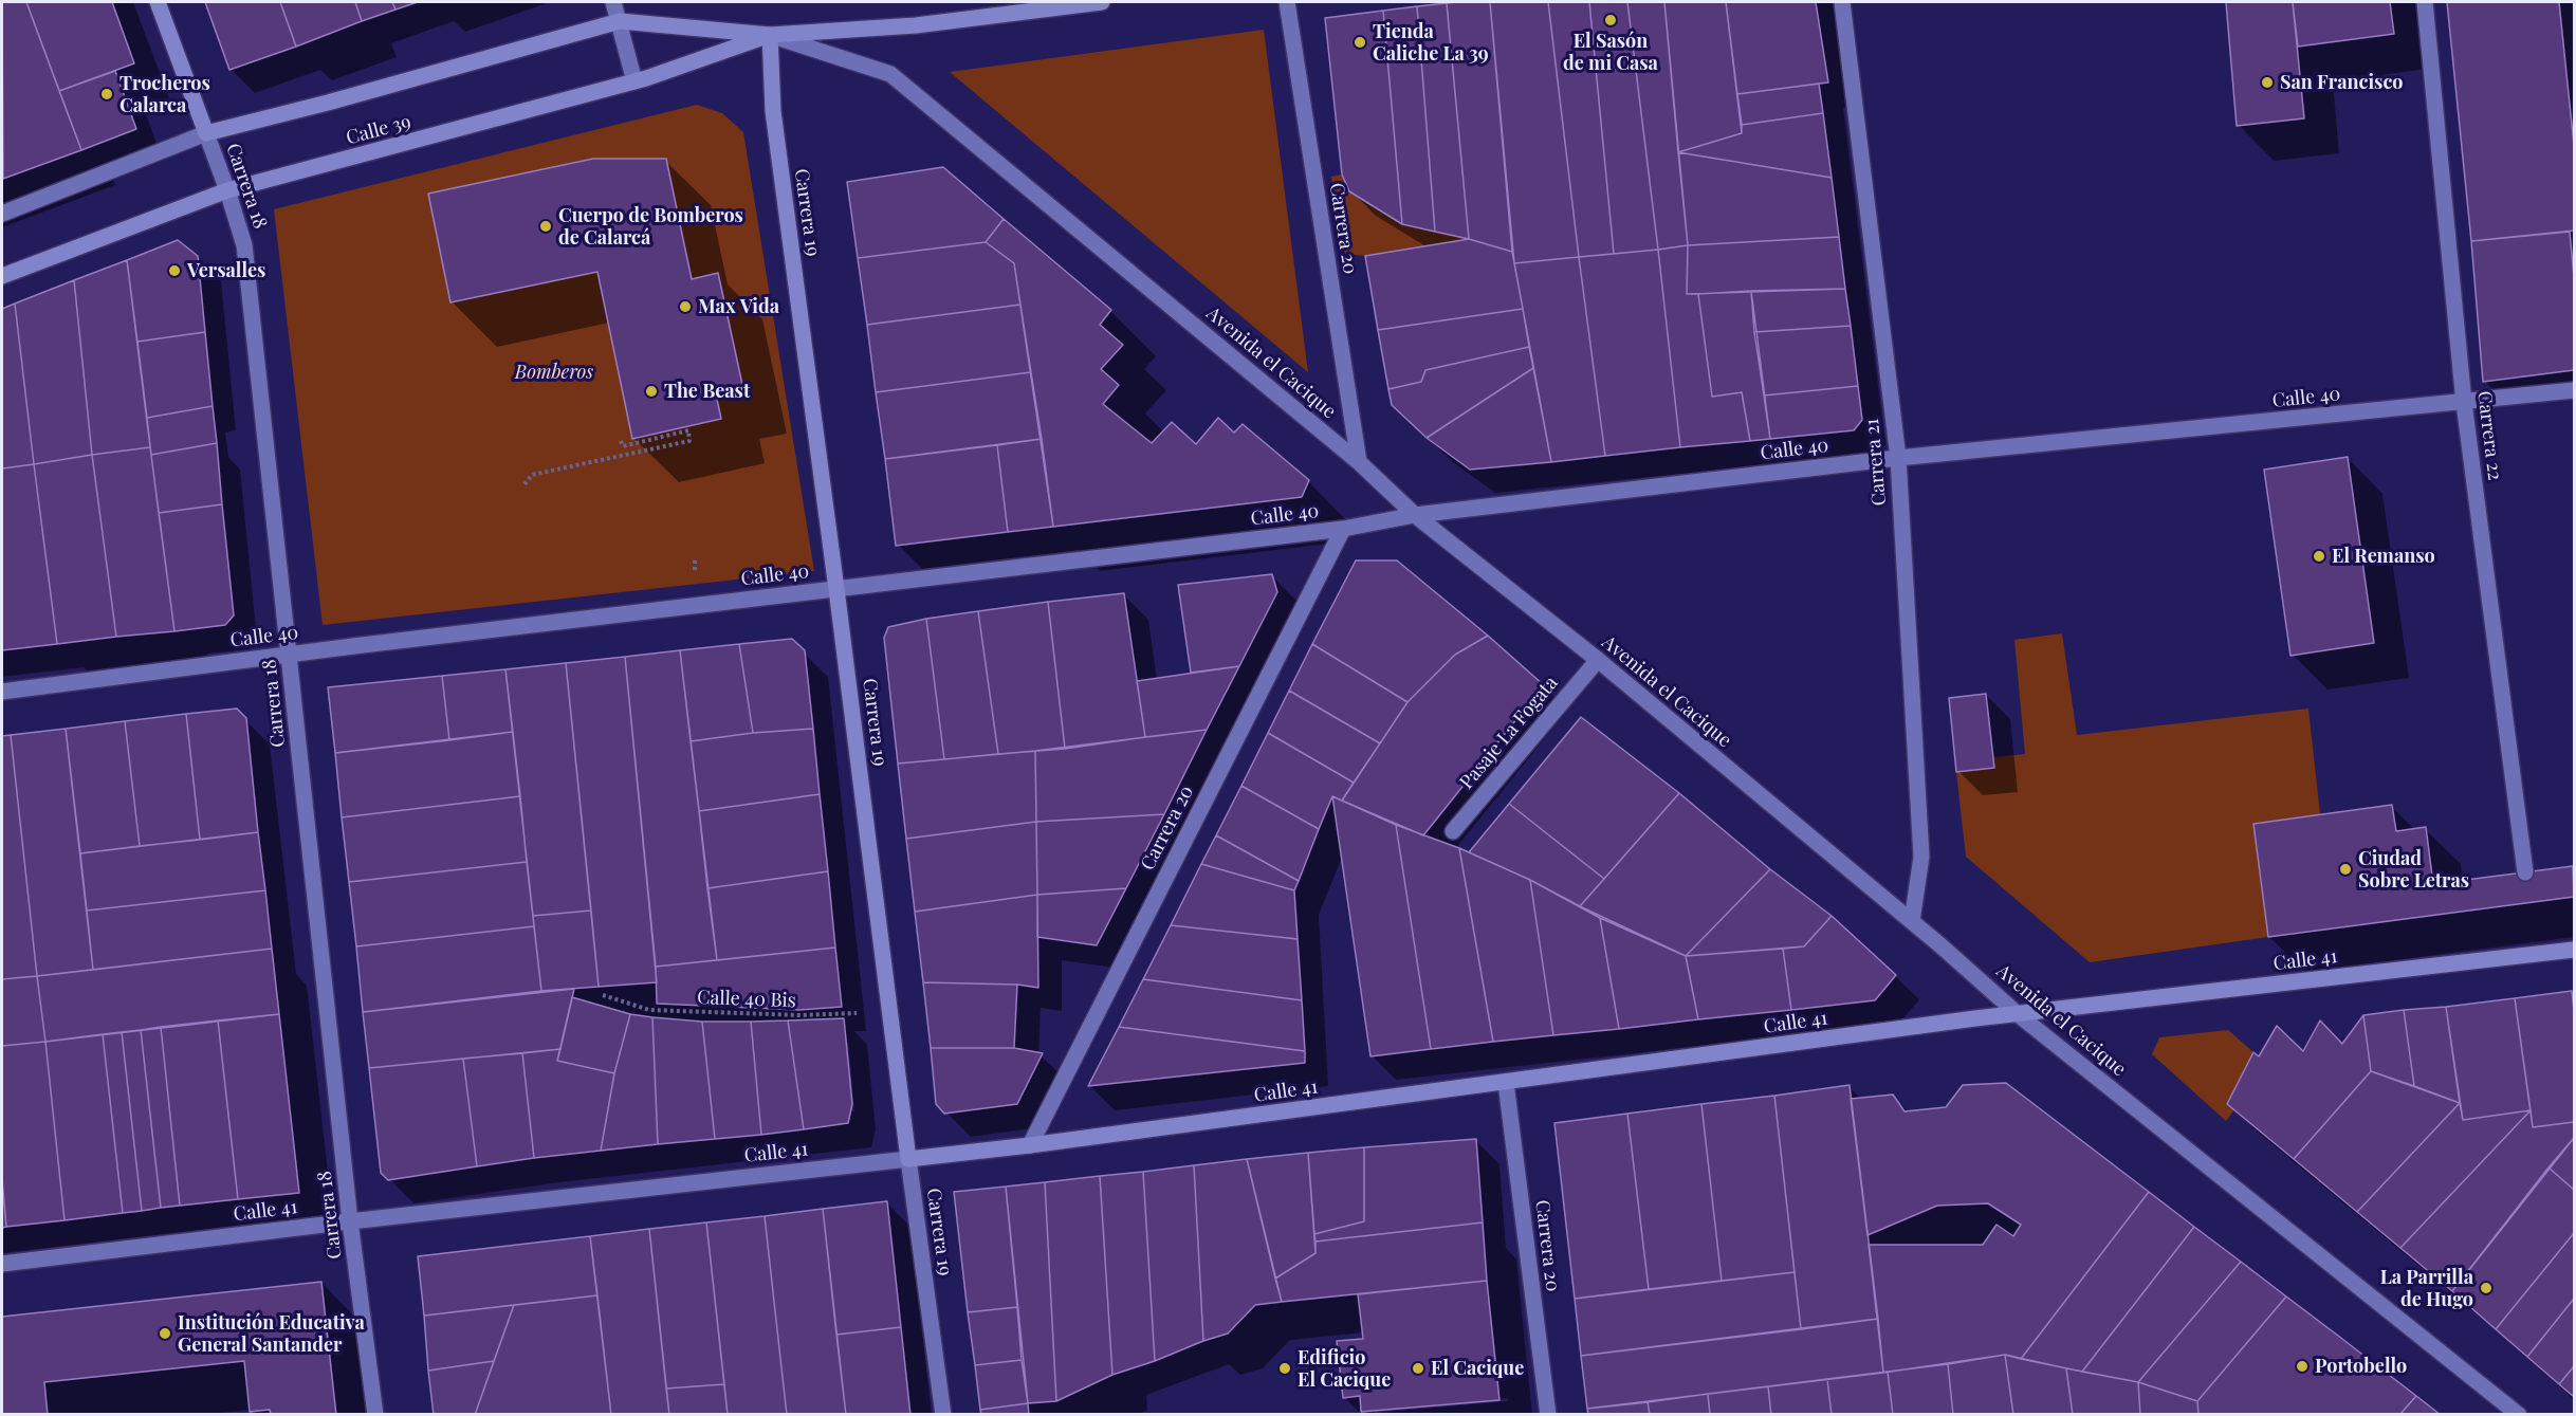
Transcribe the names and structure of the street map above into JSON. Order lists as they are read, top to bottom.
{
  "streets": {
    "street": [
      "Calle 39",
      "Carrera 18",
      "Carrera 19",
      "Carrera 20",
      "Avenida el Cacique",
      "Calle 40",
      "Carrera 22",
      "Carrera 21",
      "Pasaje La Fogata",
      "Calle 41"
    ],
    "path": ["Calle 40 Bis"]
  },
  "crossings": [
    ["Calle 39", "Carrera 18"],
    ["Calle 39", "Carrera 19"],
    ["Calle 39", "Avenida el Cacique"],
    ["Carrera 18", "Calle 40"],
    ["Carrera 18", "Calle 41"],
    ["Carrera 19", "Avenida el Cacique"],
    ["Carrera 19", "Calle 40"],
    ["Carrera 19", "Calle 41"],
    ["Carrera 19", "Calle 40 Bis"],
    ["Carrera 20", "Avenida el Cacique"],
    ["Carrera 20", "Calle 40"],
    ["Carrera 20", "Calle 41"],
    ["Avenida el Cacique", "Calle 40"],
    ["Avenida el Cacique", "Carrera 21"],
    ["Avenida el Cacique", "Pasaje La Fogata"],
    ["Avenida el Cacique", "Calle 41"],
    ["Calle 40", "Carrera 22"],
    ["Calle 40", "Carrera 21"]
  ],
  "parks": ["Bomberos"],
  "places": [
    "El Sasón de mi Casa",
    "Tienda Caliche La 39",
    "San Francisco",
    "Trocheros Calarca",
    "Cuerpo de Bomberos de Calarcá",
    "Versalles",
    "Max Vida",
    "The Beast",
    "El Remanso",
    "Ciudad Sobre Letras",
    "La Parrilla de Hugo",
    "Institución Educativa General Santander",
    "Portobello",
    "Edificio El Cacique",
    "El Cacique"
  ]
}
